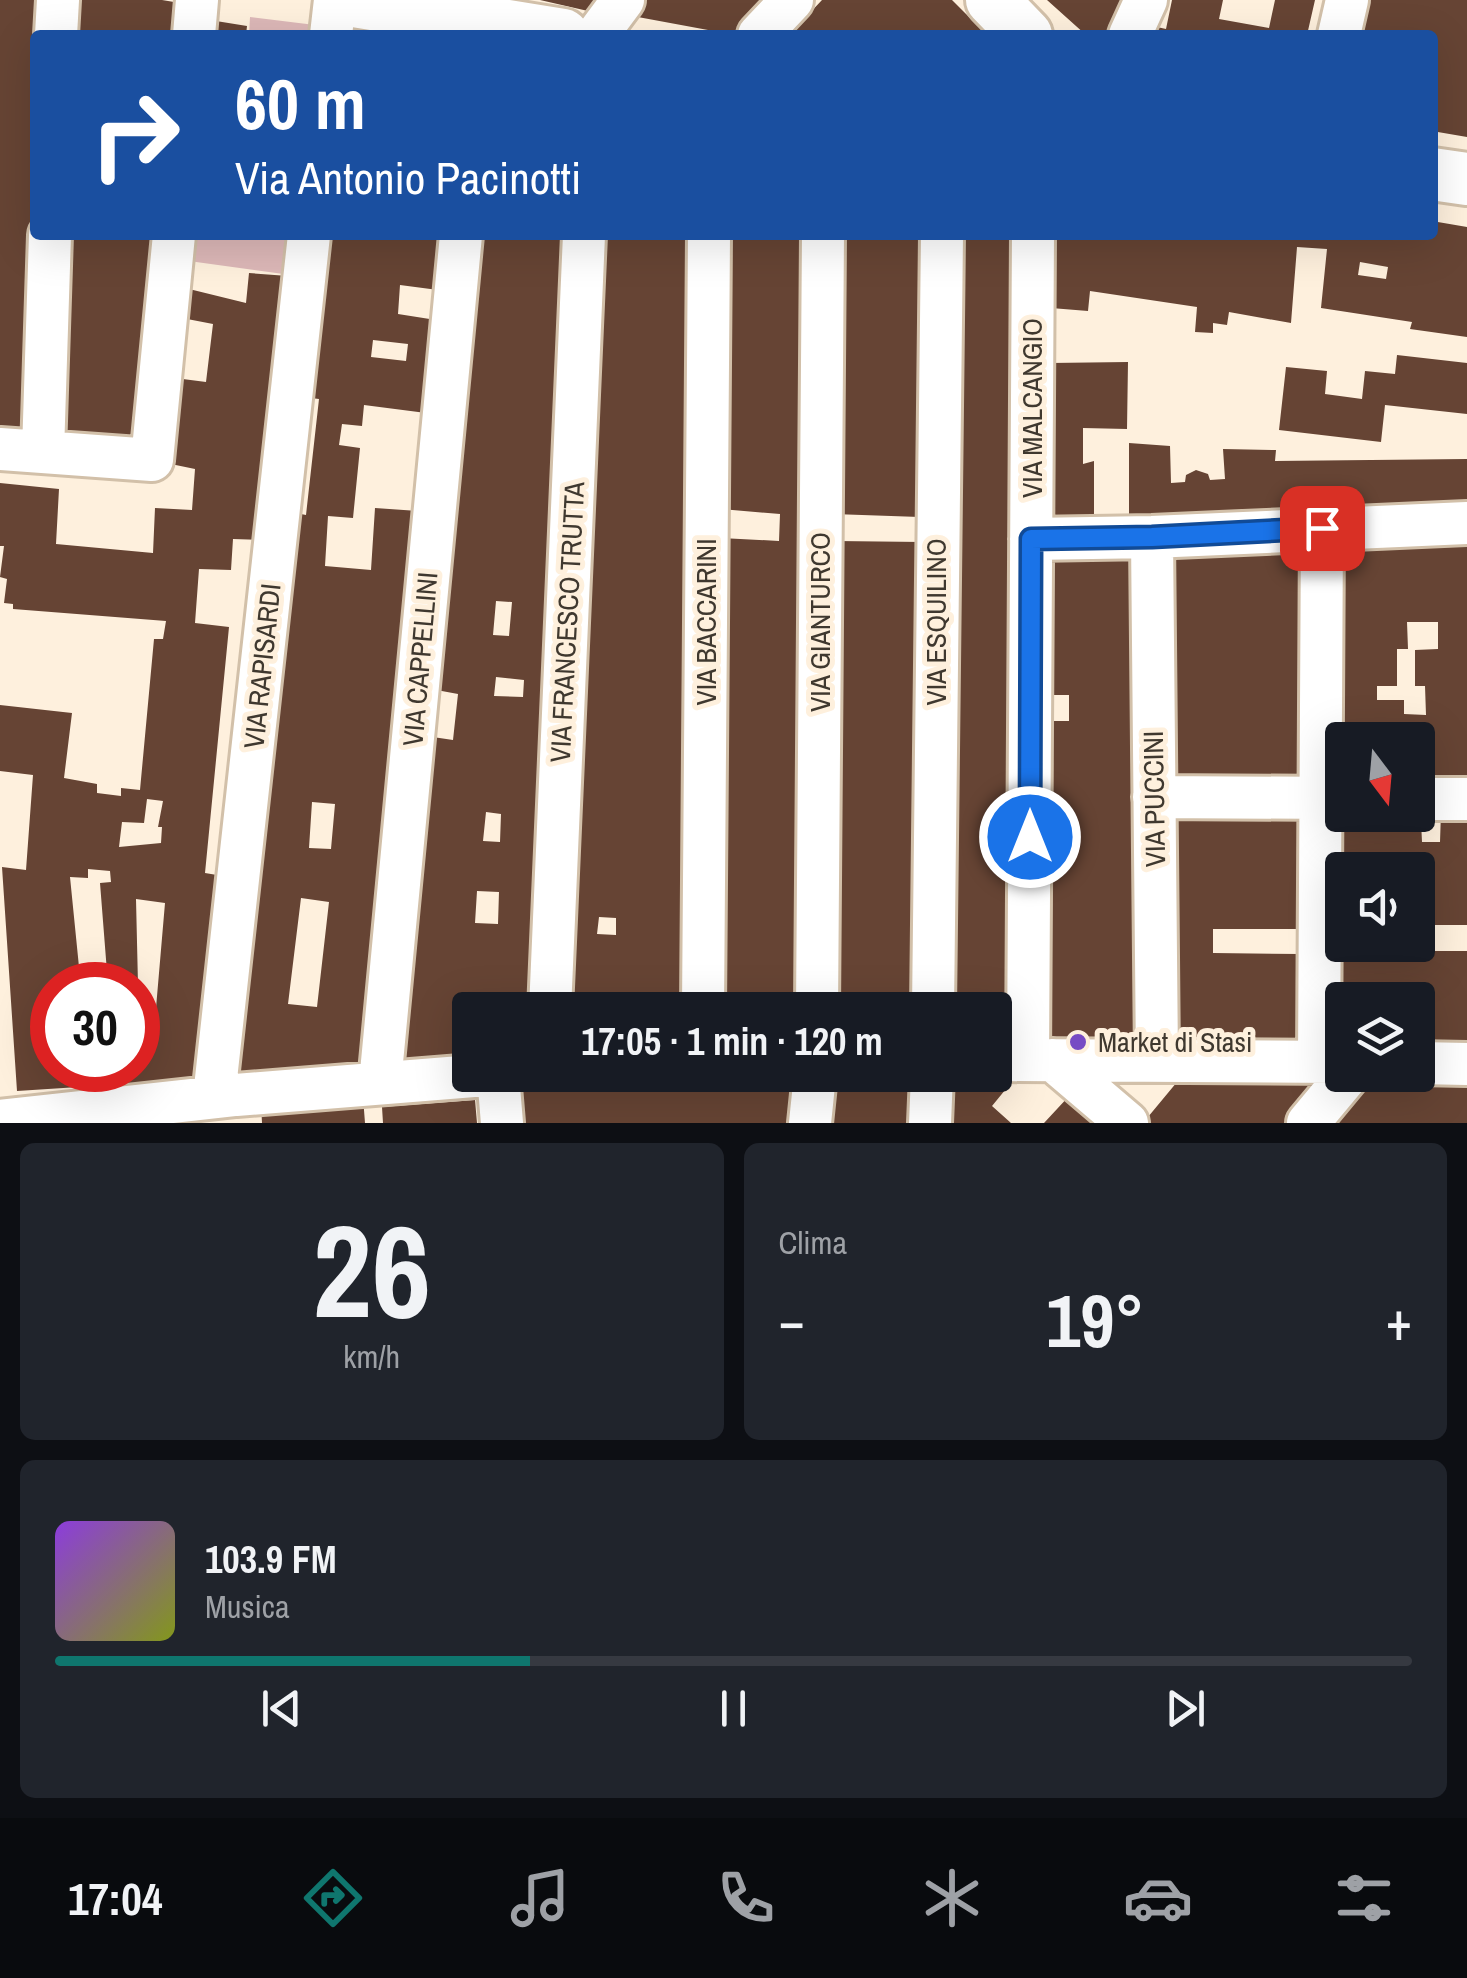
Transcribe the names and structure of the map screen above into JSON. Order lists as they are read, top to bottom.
{
  "streets": {
    "street": [
      "VIA MALCANGIO",
      "VIA FRANCESCO TRUTTA",
      "VIA BACCARINI",
      "VIA GIANTURCO",
      "VIA ESQUILINO",
      "VIA CAPPELLINI",
      "VIA RAPISARDI",
      "VIA PUCCINI"
    ]
  },
  "places": ["Market di Stasi"],
  "north": "bottom",
  "page": {
    "turn": ["60 m", "Via Antonio Pacinotti"],
    "limit": "30",
    "trip": "17:05 · 1 min · 120 m",
    "tile": [
      ["26", "km/h"],
      "Clima"
    ],
    "heat": ["−", "19°", "+"],
    "song": ["103.9 FM", "Musica"],
    "tabs": "17:04"
  }
}
